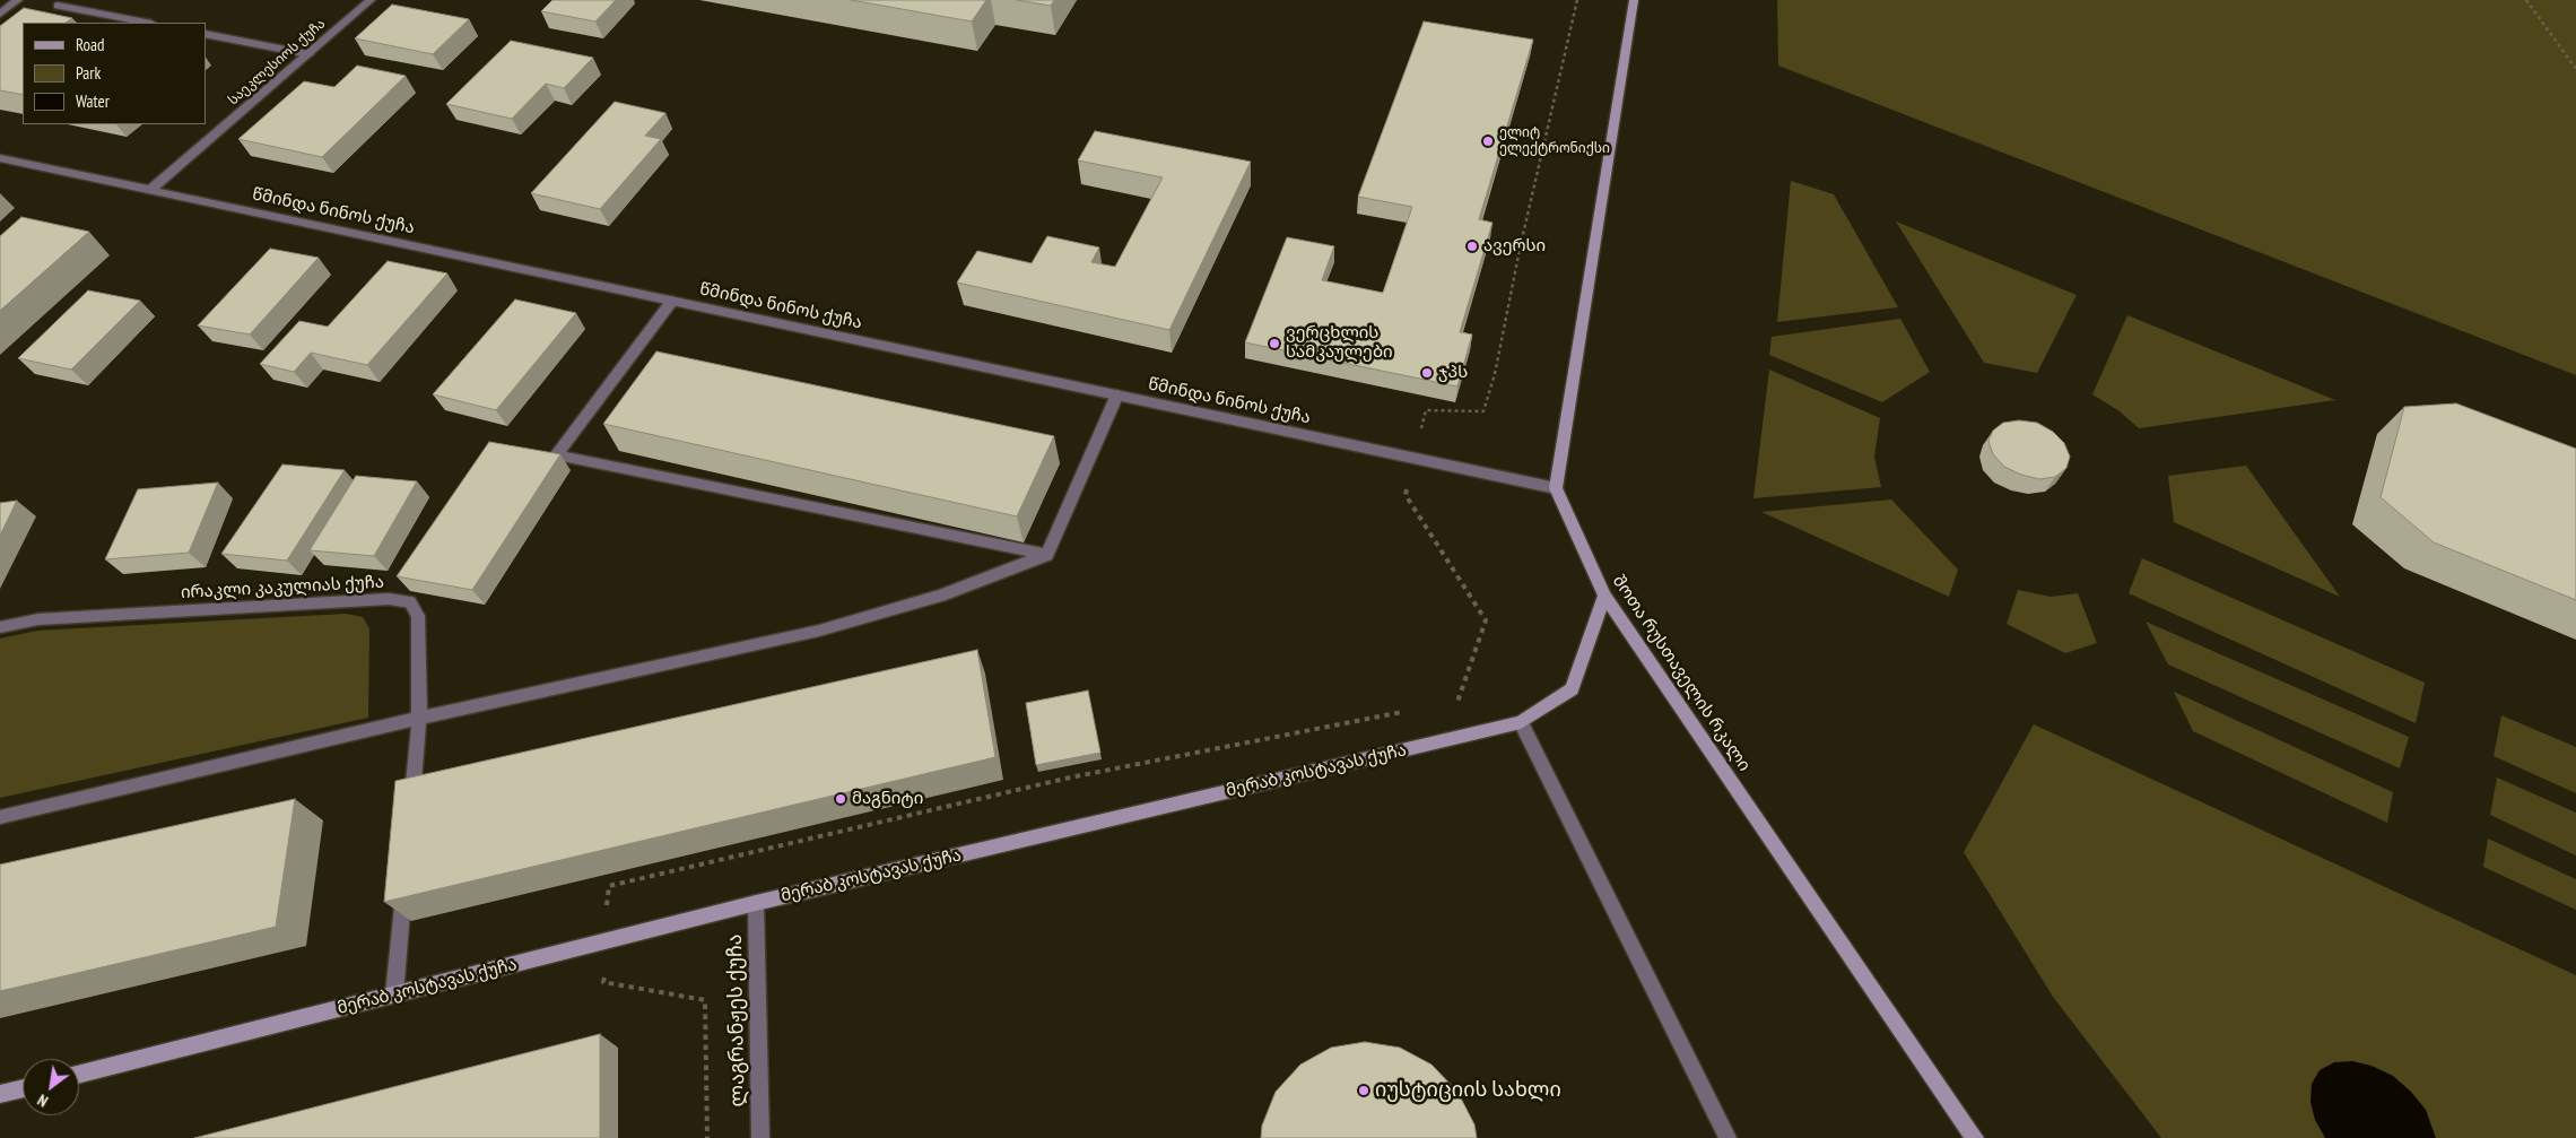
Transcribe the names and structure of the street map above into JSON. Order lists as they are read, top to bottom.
{
  "streets": {
    "main road": ["შოთა რუსთაველის რკალი", "მერაბ კოსტავას ქუჩა"],
    "street": [
      "საეკლესიოს ქუჩა",
      "წმინდა ნინოს ქუჩა",
      "ირაკლი კაკულიას ქუჩა",
      "ლაგრანჟეს ქუჩა"
    ]
  },
  "crossings": [
    ["საეკლესიოს ქუჩა", "წმინდა ნინოს ქუჩა"],
    ["წმინდა ნინოს ქუჩა", "შოთა რუსთაველის რკალი"],
    ["შოთა რუსთაველის რკალი", "მერაბ კოსტავას ქუჩა"],
    ["მერაბ კოსტავას ქუჩა", "ლაგრანჟეს ქუჩა"]
  ],
  "places": [
    "ელიტ ელექტრონიქსი",
    "ავერსი",
    "ვერცხლის სამკაულები",
    "ჯპს",
    "მაგნიტი",
    "იუსტიციის სახლი"
  ],
  "legend": ["Road", "Park", "Water"],
  "north": "bottom left"
}
